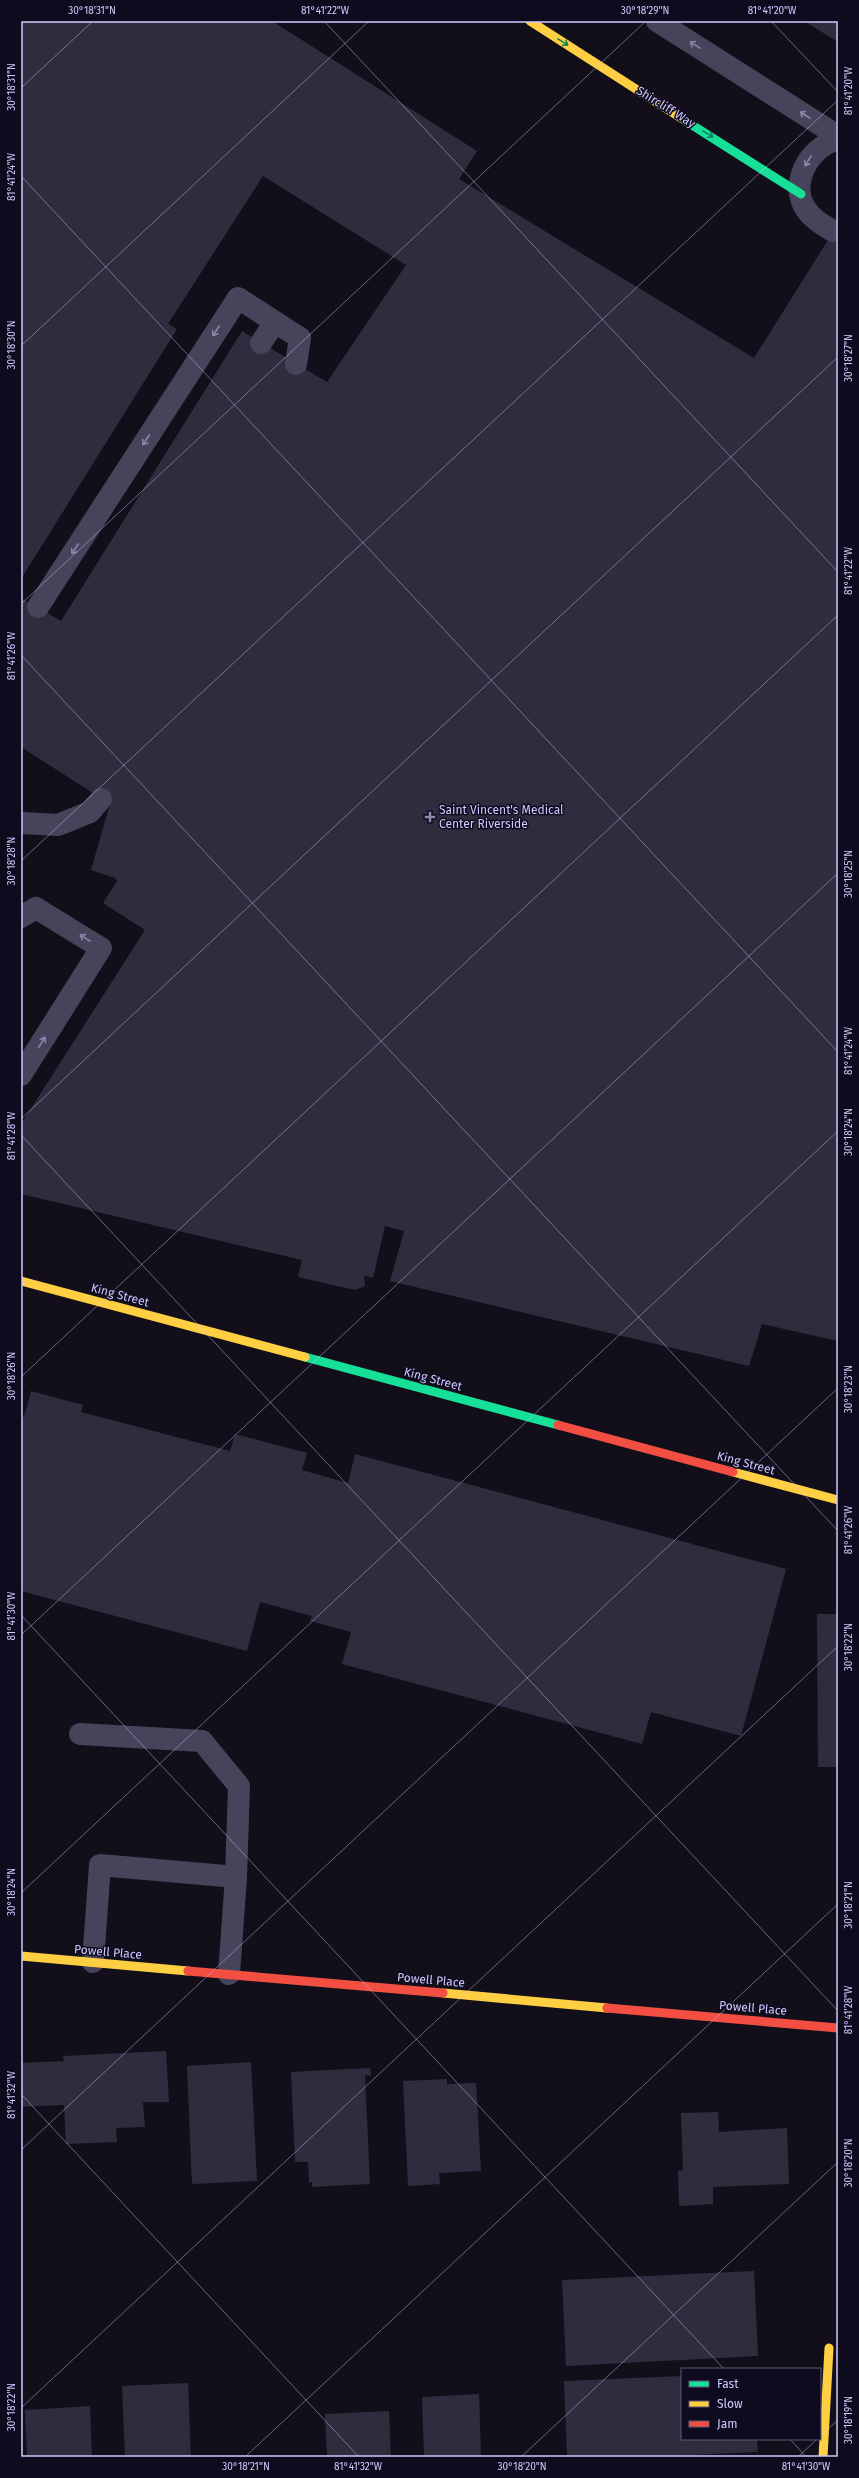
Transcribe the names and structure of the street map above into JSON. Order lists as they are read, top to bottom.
{
  "streets": {
    "street": ["Shircliff Way", "King Street", "Powell Place"]
  },
  "places": {
    "health": ["Saint Vincent's Medical Center Riverside"]
  },
  "legend": ["Fast", "Slow", "Jam"],
  "coordinates": [
    "30°18'31\"N",
    "81°41'22\"W",
    "30°18'29\"N",
    "81°41'20\"W",
    "81°41'24\"W",
    "30°18'30\"N",
    "30°18'27\"N",
    "81°41'26\"W",
    "30°18'28\"N",
    "30°18'25\"N",
    "30°18'24\"N",
    "81°41'28\"W",
    "30°18'26\"N",
    "30°18'23\"N",
    "81°41'30\"W",
    "30°18'22\"N",
    "30°18'21\"N",
    "81°41'32\"W",
    "30°18'20\"N",
    "30°18'19\"N"
  ]
}
